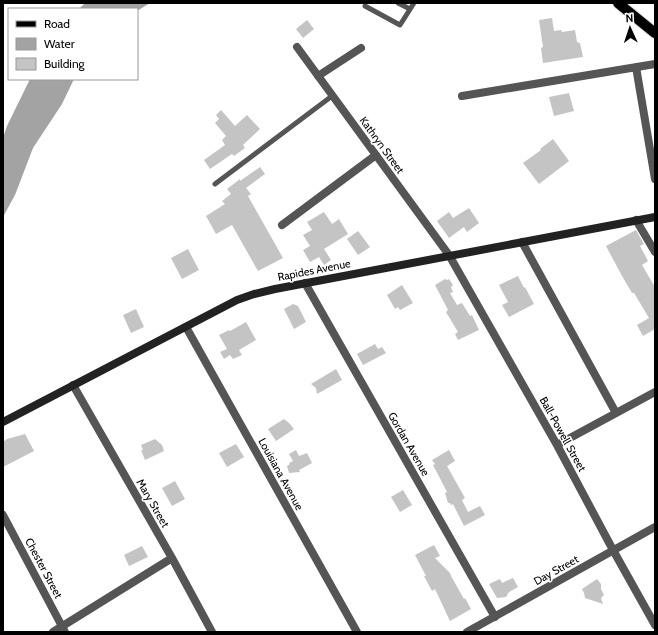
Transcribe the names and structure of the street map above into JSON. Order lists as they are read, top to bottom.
{
  "streets": {
    "main road": ["Rapides Avenue"],
    "street": [
      "Kathryn Street",
      "Ball-Powell Street",
      "Gordan Avenue",
      "Louisiana Avenue",
      "Mary Street",
      "Chester Street",
      "Day Street"
    ]
  },
  "crossings": [
    ["Kathryn Street", "Rapides Avenue"],
    ["Kathryn Street", "Ball-Powell Street"],
    ["Rapides Avenue", "Ball-Powell Street"],
    ["Rapides Avenue", "Gordan Avenue"],
    ["Rapides Avenue", "Louisiana Avenue"],
    ["Rapides Avenue", "Mary Street"],
    ["Ball-Powell Street", "Day Street"],
    ["Gordan Avenue", "Day Street"]
  ],
  "legend": ["Road", "Water", "Building"],
  "north": "top"
}
